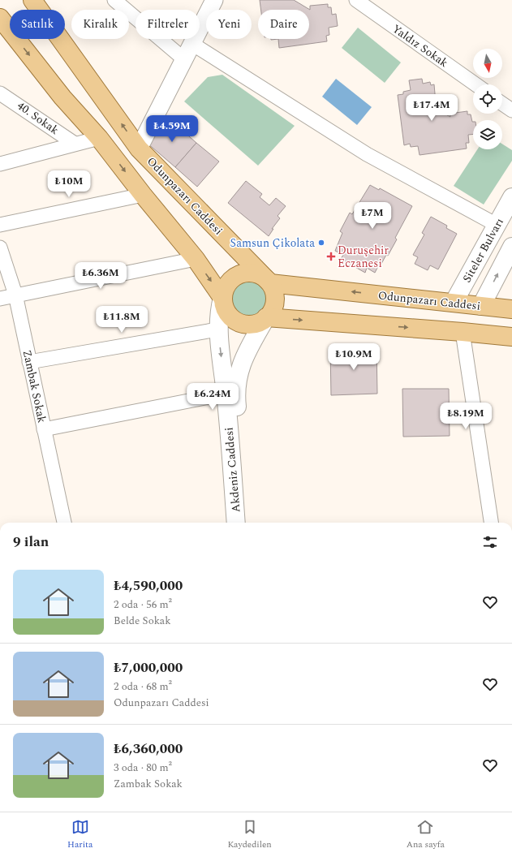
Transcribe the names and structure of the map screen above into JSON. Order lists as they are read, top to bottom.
{
  "streets": {
    "main road": ["Odunpazarı Caddesi", "Siteler Bulvarı", "Akdeniz Caddesi"],
    "street": ["Yaldız Sokak", "40. Sokak", "Zambak Sokak"]
  },
  "crossings": [
    ["Odunpazarı Caddesi", "Siteler Bulvarı"],
    ["Odunpazarı Caddesi", "Akdeniz Caddesi"]
  ],
  "places": {
    "other": ["Samsun Çikolata"],
    "health": ["Duruşehir Eczanesi"]
  },
  "north": "bottom",
  "page": {
    "chip": [
      "Satılık",
      "Kiralık",
      "Filtreler",
      "Yeni",
      "Daire"
    ],
    "price": [
      "₺17.4M",
      "₺4.59M",
      "₺10M",
      "₺7M",
      "₺6.36M",
      "₺11.8M",
      "₺10.9M",
      "₺6.24M",
      "₺8.19M"
    ],
    "heading": "9 ilan",
    "list": [
      {
        "name": "₺4,590,000",
        "note": "2 oda · 56 m² · Belde Sokak"
      },
      {
        "name": "₺7,000,000",
        "note": "2 oda · 68 m² · Odunpazarı Caddesi"
      },
      {
        "name": "₺6,360,000",
        "note": "3 oda · 80 m² · Zambak Sokak"
      }
    ],
    "tabs": ["Harita", "Kaydedilen", "Ana sayfa"]
  }
}
